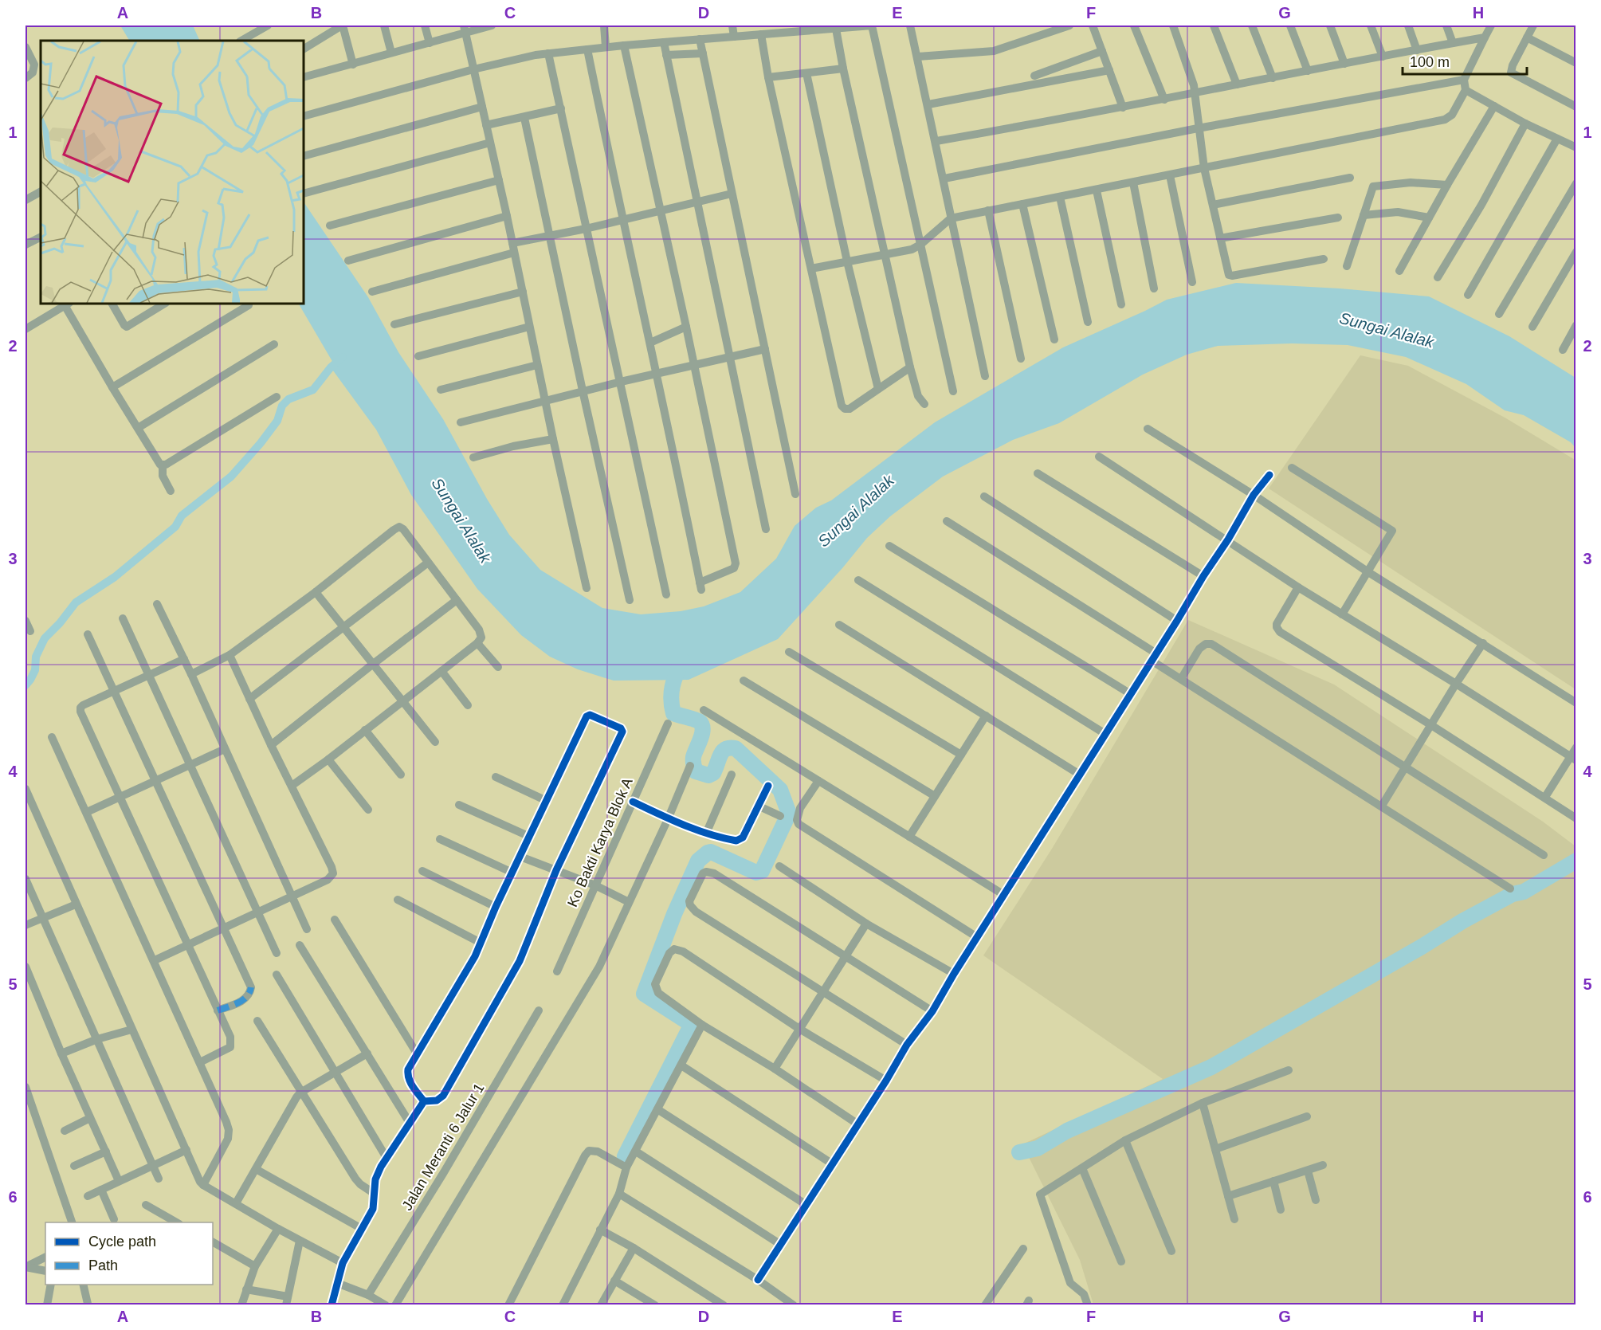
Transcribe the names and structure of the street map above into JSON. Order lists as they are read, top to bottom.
{
  "streets": {
    "street": ["Ko Bakti Karya Blok A", "Jalan Meranti 6 Jalur 1"]
  },
  "water": ["Sungai Alalak"],
  "legend": ["Cycle path", "Path"],
  "scale_bar": "100 m",
  "grid": {
    "columns": [
      "A",
      "B",
      "C",
      "D",
      "E",
      "F",
      "G",
      "H"
    ],
    "rows": [
      "1",
      "2",
      "3",
      "4",
      "5",
      "6"
    ]
  }
}
